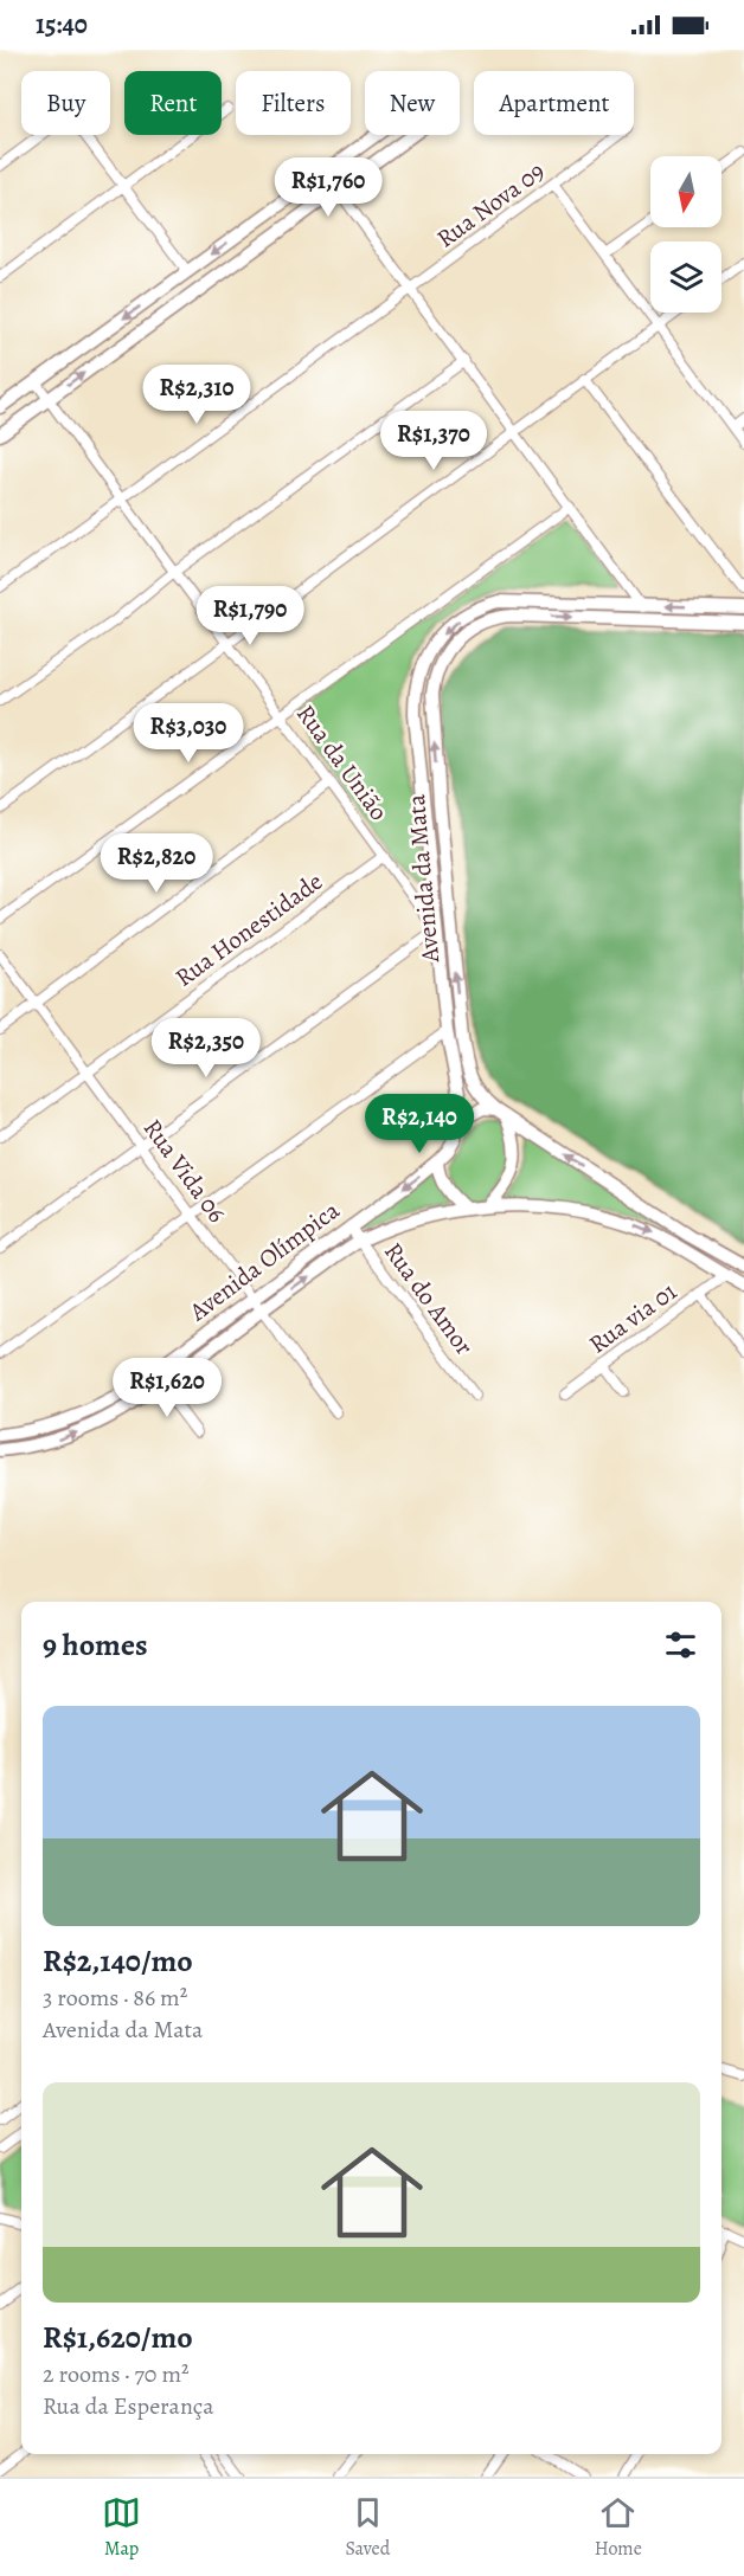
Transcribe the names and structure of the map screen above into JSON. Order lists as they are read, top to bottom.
{
  "streets": {
    "street": [
      "Rua Nova 09",
      "Rua da União",
      "Avenida da Mata",
      "Rua Honestidade",
      "Rua Vida 06",
      "Avenida Olímpica",
      "Rua do Amor",
      "Rua via 01"
    ]
  },
  "crossings": [
    ["Rua Nova 09", "Rua da União"],
    ["Rua da União", "Avenida da Mata"],
    ["Rua da União", "Rua Honestidade"],
    ["Avenida da Mata", "Avenida Olímpica"],
    ["Rua Honestidade", "Rua Vida 06"],
    ["Rua Vida 06", "Avenida Olímpica"],
    ["Avenida Olímpica", "Rua do Amor"]
  ],
  "north": "bottom",
  "page": {
    "status": "15:40",
    "chip": [
      "Buy",
      "Rent",
      "Filters",
      "New",
      "Apartment"
    ],
    "price": [
      "R$1,760",
      "R$2,310",
      "R$1,370",
      "R$1,790",
      "R$3,030",
      "R$2,820",
      "R$2,350",
      "R$2,140",
      "R$1,620"
    ],
    "heading": "9 homes",
    "list": [
      {
        "name": "R$2,140/mo",
        "note": "3 rooms · 86 m² · Avenida da Mata"
      },
      {
        "name": "R$1,620/mo",
        "note": "2 rooms · 70 m² · Rua da Esperança"
      }
    ],
    "tabs": ["Map", "Saved", "Home"]
  }
}
